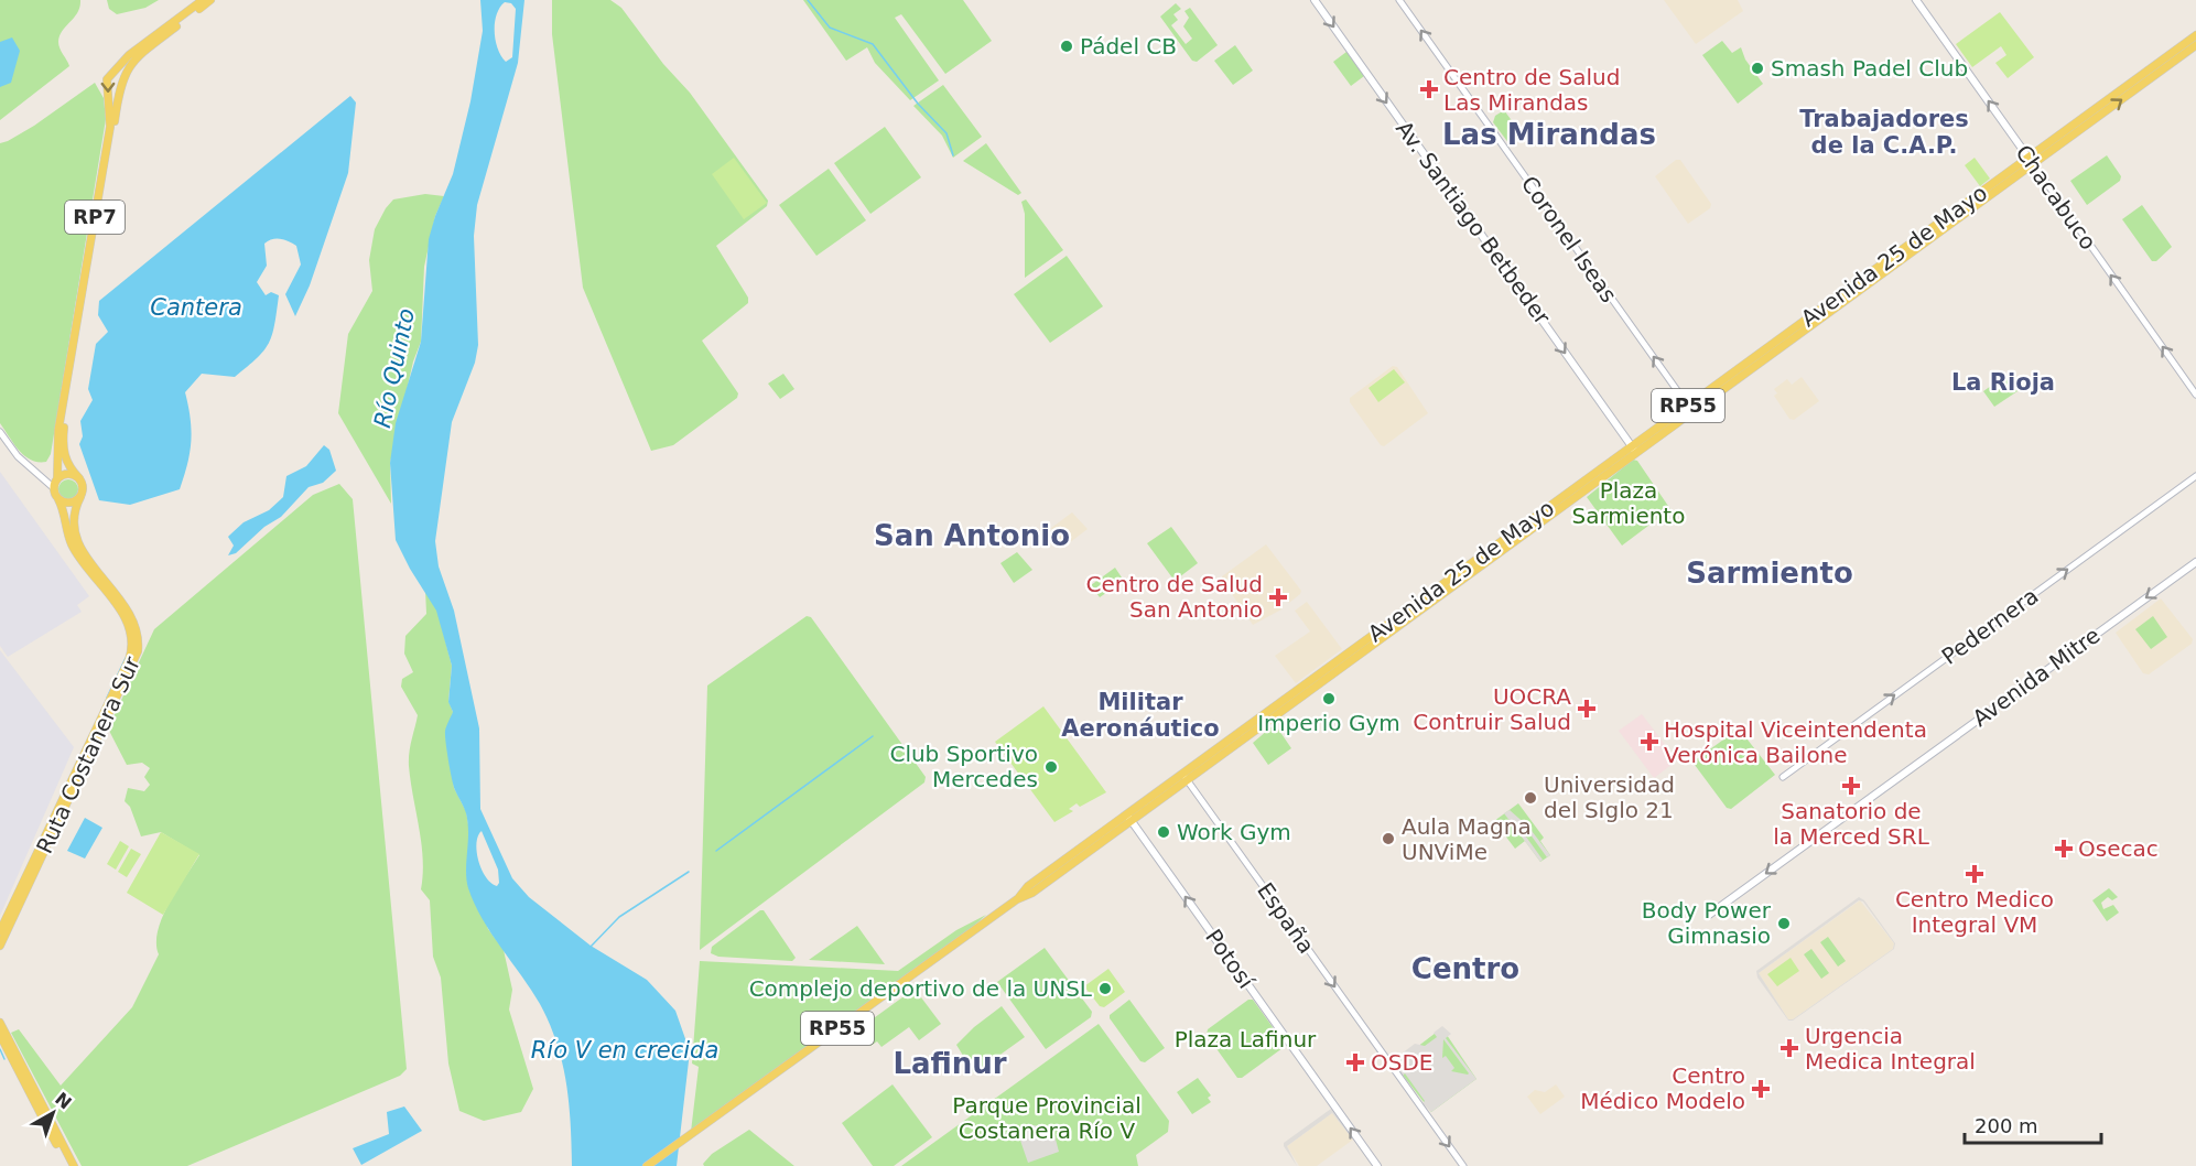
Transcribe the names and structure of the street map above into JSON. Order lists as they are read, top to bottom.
{
  "streets": {
    "main road": [
      "Chacabuco",
      "RP7",
      "Av. Santiago Betbeder",
      "Avenida 25 de Mayo",
      "RP55",
      "Avenida Mitre",
      "Ruta Costanera Sur",
      "Potosí"
    ],
    "street": ["Coronel Iseas", "Pedernera", "España"]
  },
  "crossings": [
    ["Chacabuco", "Avenida 25 de Mayo"],
    ["Av. Santiago Betbeder", "Avenida 25 de Mayo"],
    ["Coronel Iseas", "Avenida 25 de Mayo"],
    ["Avenida 25 de Mayo", "España"],
    ["Avenida 25 de Mayo", "Potosí"]
  ],
  "one_way": [
    "Chacabuco",
    "Av. Santiago Betbeder",
    "Coronel Iseas",
    "Pedernera",
    "Avenida Mitre",
    "España",
    "Potosí"
  ],
  "districts": [
    "Trabajadores de la C.A.P.",
    "Las Mirandas",
    "La Rioja",
    "San Antonio",
    "Sarmiento",
    "Militar Aeronáutico",
    "Centro",
    "Lafinur"
  ],
  "water": ["Cantera", "Río Quinto", "Río V en crecida"],
  "parks": ["Plaza Sarmiento", "Plaza Lafinur", "Parque Provincial Costanera Río V"],
  "places": {
    "other": [
      "Pádel CB",
      "Smash Padel Club",
      "Imperio Gym",
      "Club Sportivo Mercedes",
      "Universidad del SIglo 21",
      "Work Gym",
      "Aula Magna UNViMe",
      "Body Power Gimnasio",
      "Complejo deportivo de la UNSL"
    ],
    "health": [
      "Centro de Salud Las Mirandas",
      "Centro de Salud San Antonio",
      "UOCRA Contruir Salud",
      "Hospital Viceintendenta Verónica Bailone",
      "Sanatorio de la Merced SRL",
      "Osecac",
      "Centro Medico Integral VM",
      "Urgencia Medica Integral",
      "OSDE",
      "Centro Médico Modelo"
    ]
  },
  "scale_bar": "200 m",
  "north": "top right"
}
